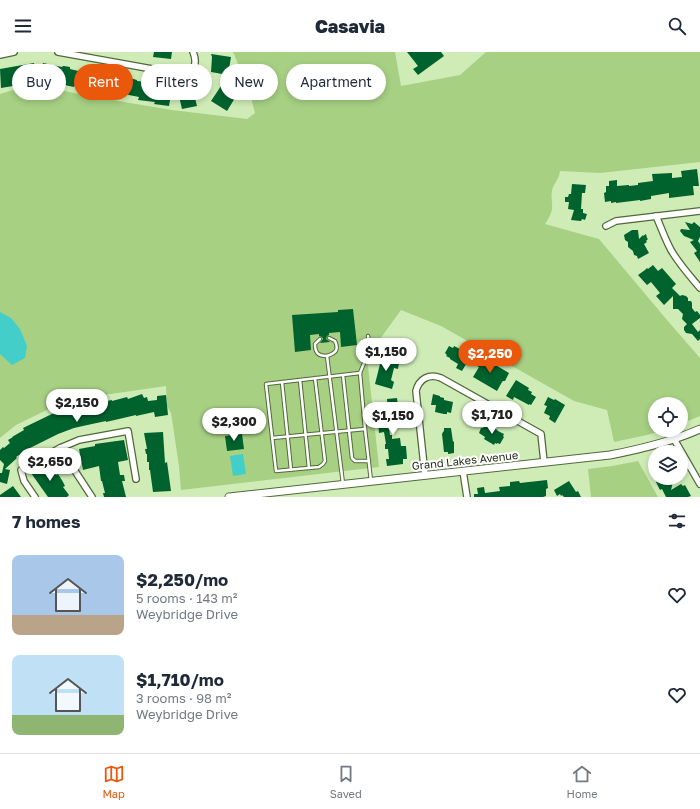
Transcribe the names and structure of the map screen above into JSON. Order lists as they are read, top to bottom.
{
  "streets": {
    "street": ["Grand Lakes Avenue"]
  },
  "page": {
    "header": "Casavia",
    "chip": [
      "Buy",
      "Rent",
      "Filters",
      "New",
      "Apartment"
    ],
    "price": [
      "$1,150",
      "$2,250",
      "$2,150",
      "$1,710",
      "$1,150",
      "$2,300",
      "$2,650"
    ],
    "heading": "7 homes",
    "list": [
      {
        "name": "$2,250/mo",
        "note": "5 rooms · 143 m² · Weybridge Drive"
      },
      {
        "name": "$1,710/mo",
        "note": "3 rooms · 98 m² · Weybridge Drive"
      }
    ],
    "tabs": ["Map", "Saved", "Home"]
  }
}
